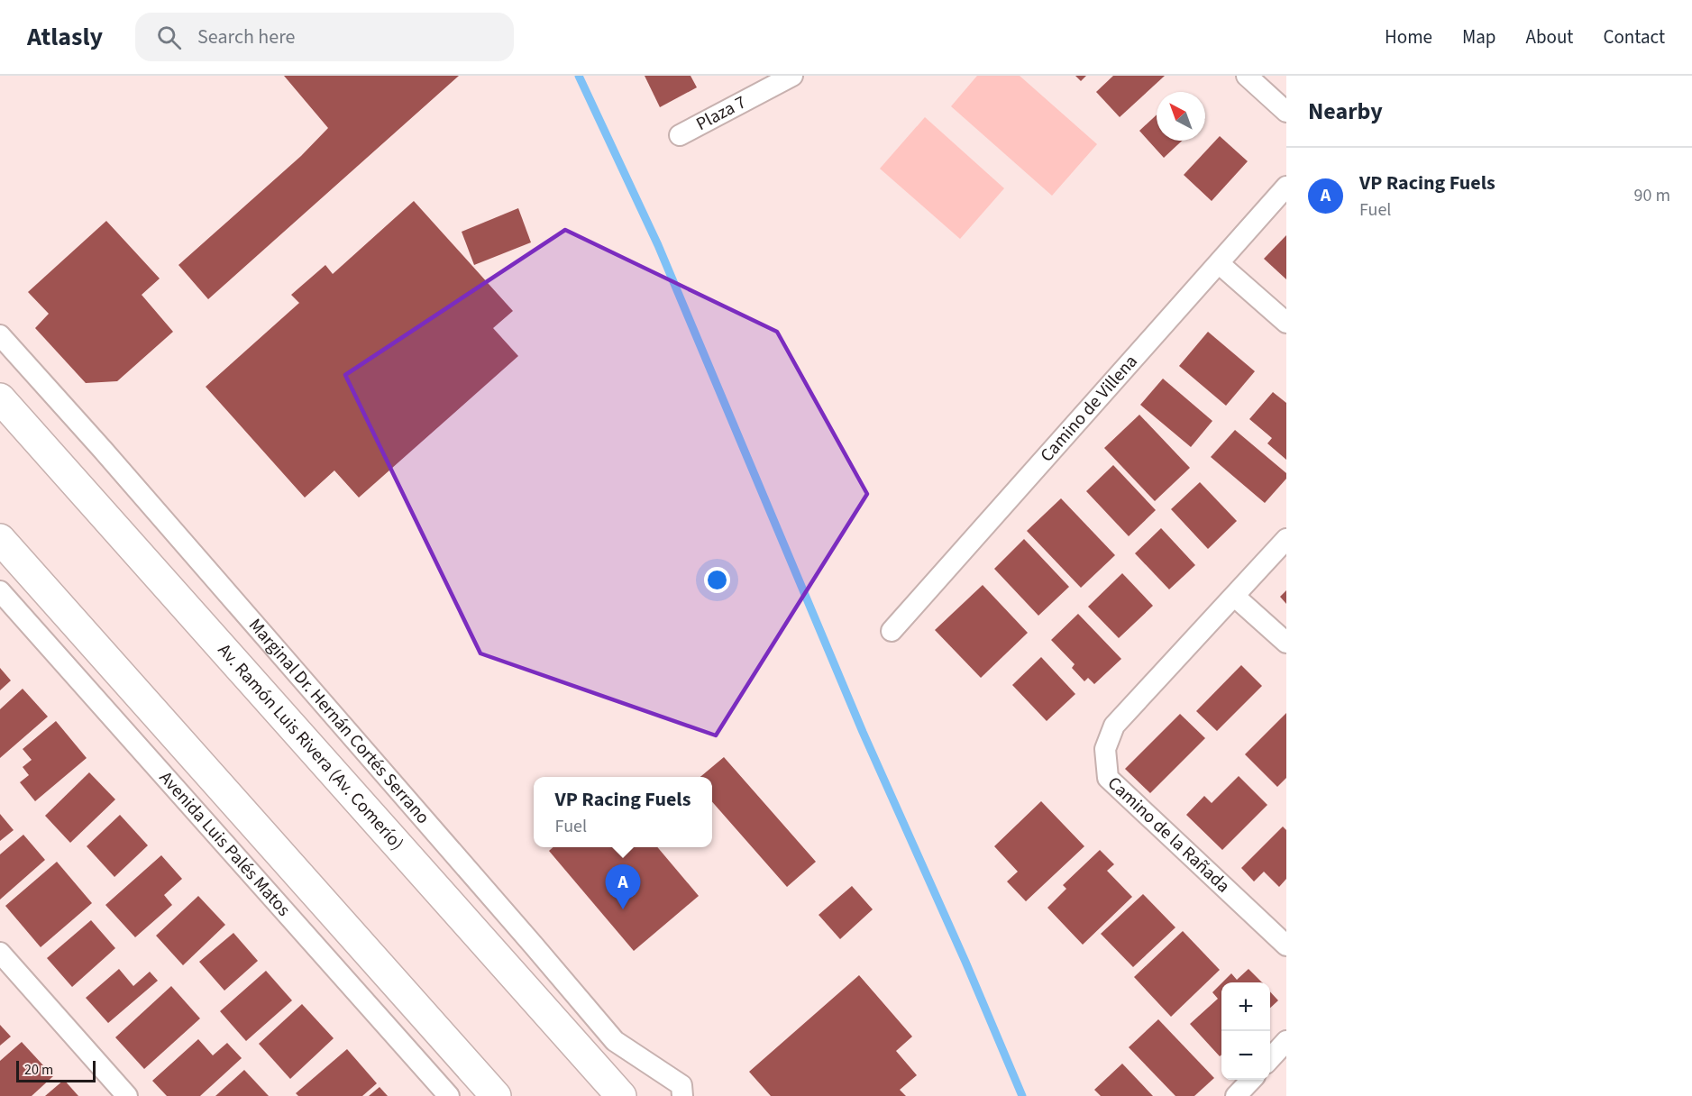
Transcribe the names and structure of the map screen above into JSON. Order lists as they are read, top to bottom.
{
  "streets": {
    "main road": ["Av. Ramón Luis Rivera (Av. Comerío)"],
    "street": [
      "Plaza 7",
      "Camino de Villena",
      "Marginal Dr. Hernán Cortés Serrano",
      "Camino de la Rañada",
      "Avenida Luis Palés Matos"
    ]
  },
  "scale_bar": "20 m",
  "north": "top left",
  "page": {
    "header": "Atlasly",
    "search": "Search here",
    "nav": [
      "Home",
      "Map",
      "About",
      "Contact"
    ],
    "heading": "Nearby",
    "list": [
      {
        "mark": "A",
        "name": "VP Racing Fuels",
        "note": "Fuel",
        "value": "90 m"
      }
    ],
    "popup": ["VP Racing Fuels", "Fuel"],
    "pins": "A",
    "map_buttons": ["+", "−"],
    "scale": "20 m"
  }
}
